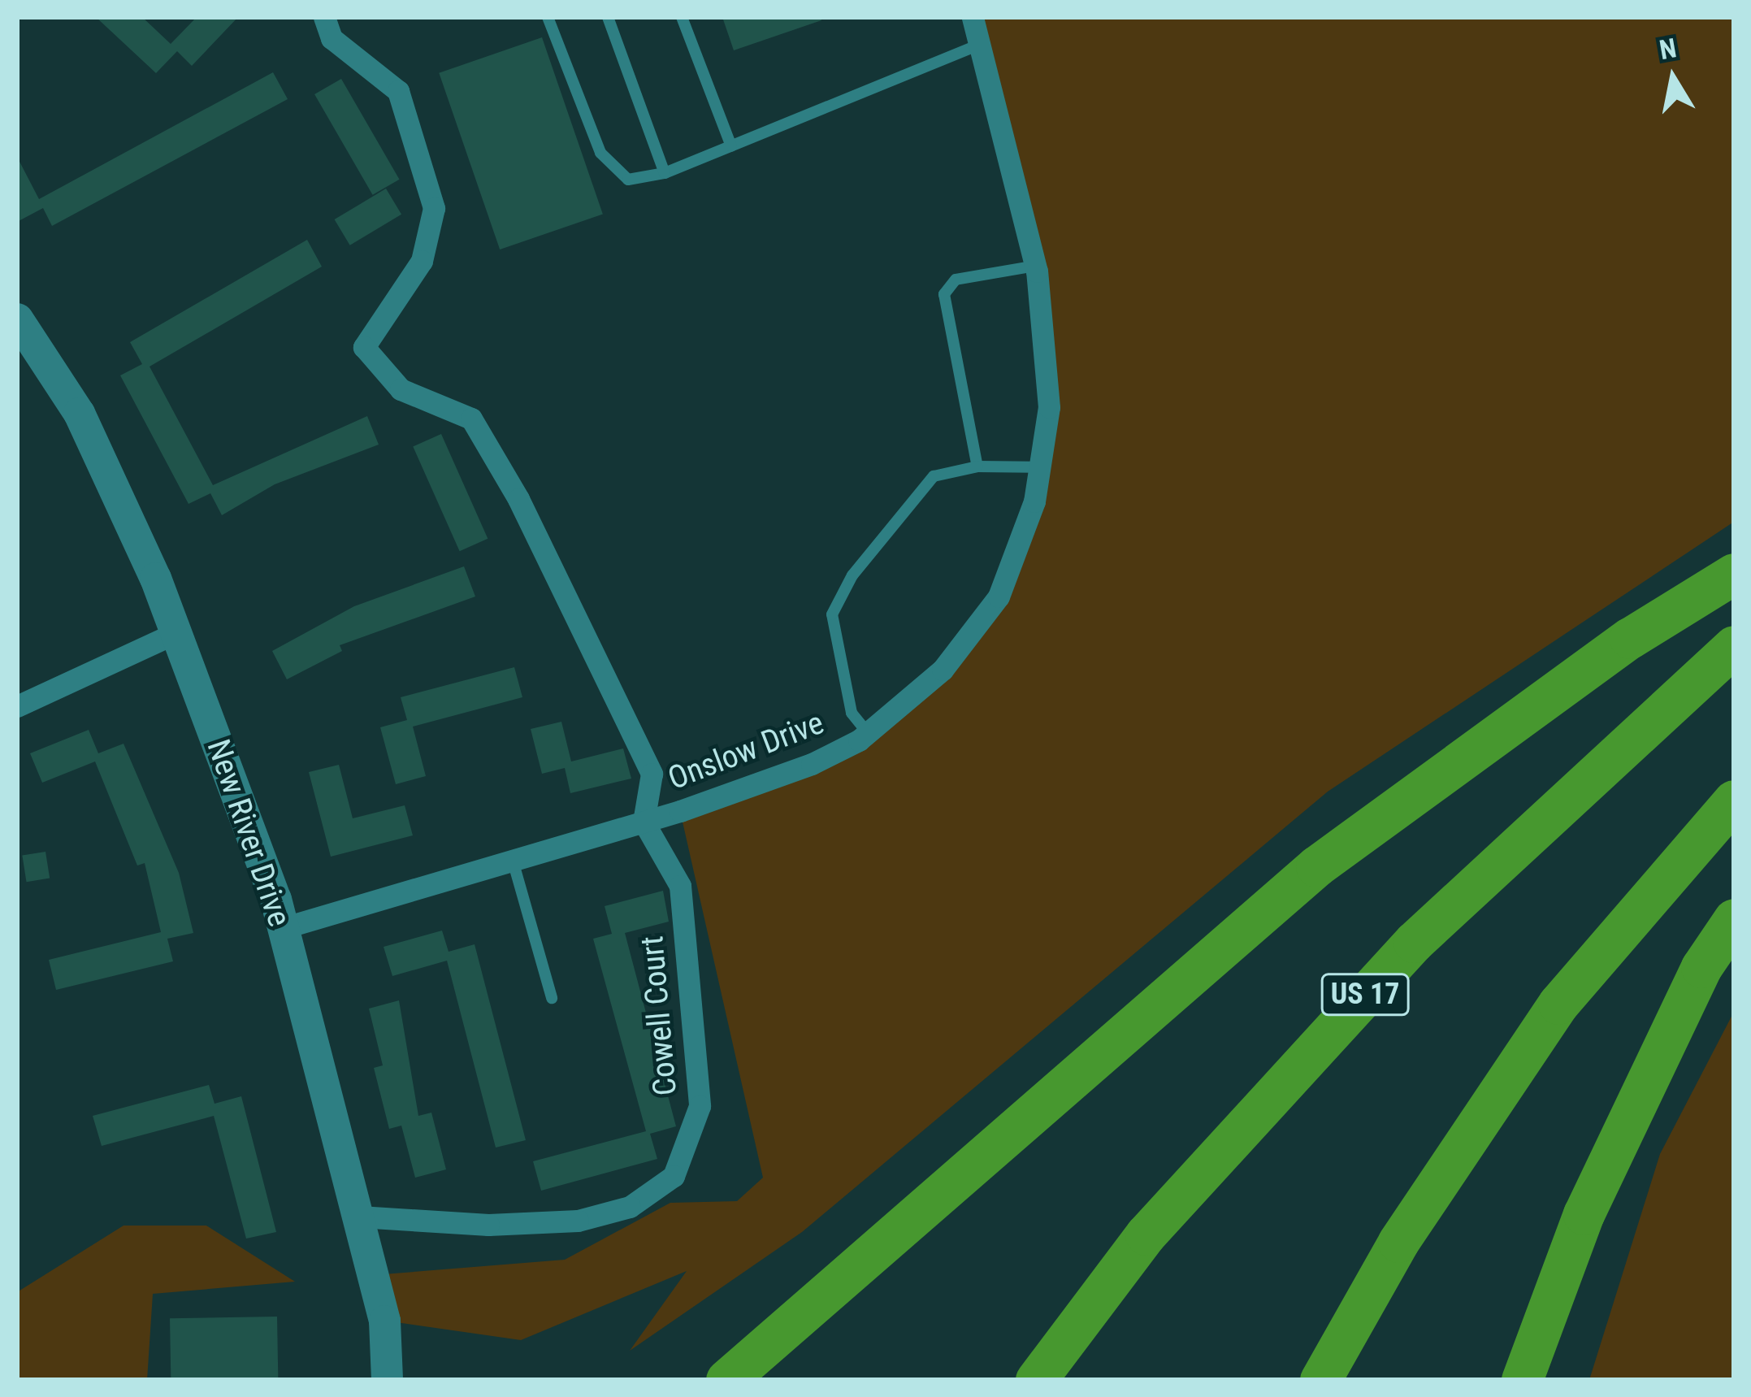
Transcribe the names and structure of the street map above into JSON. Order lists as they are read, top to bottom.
{
  "streets": {
    "highway": ["US 17"],
    "street": ["Onslow Drive", "New River Drive", "Cowell Court"]
  },
  "crossings": [
    ["Onslow Drive", "New River Drive"],
    ["Onslow Drive", "Cowell Court"],
    ["New River Drive", "Cowell Court"]
  ],
  "north": "top"
}
